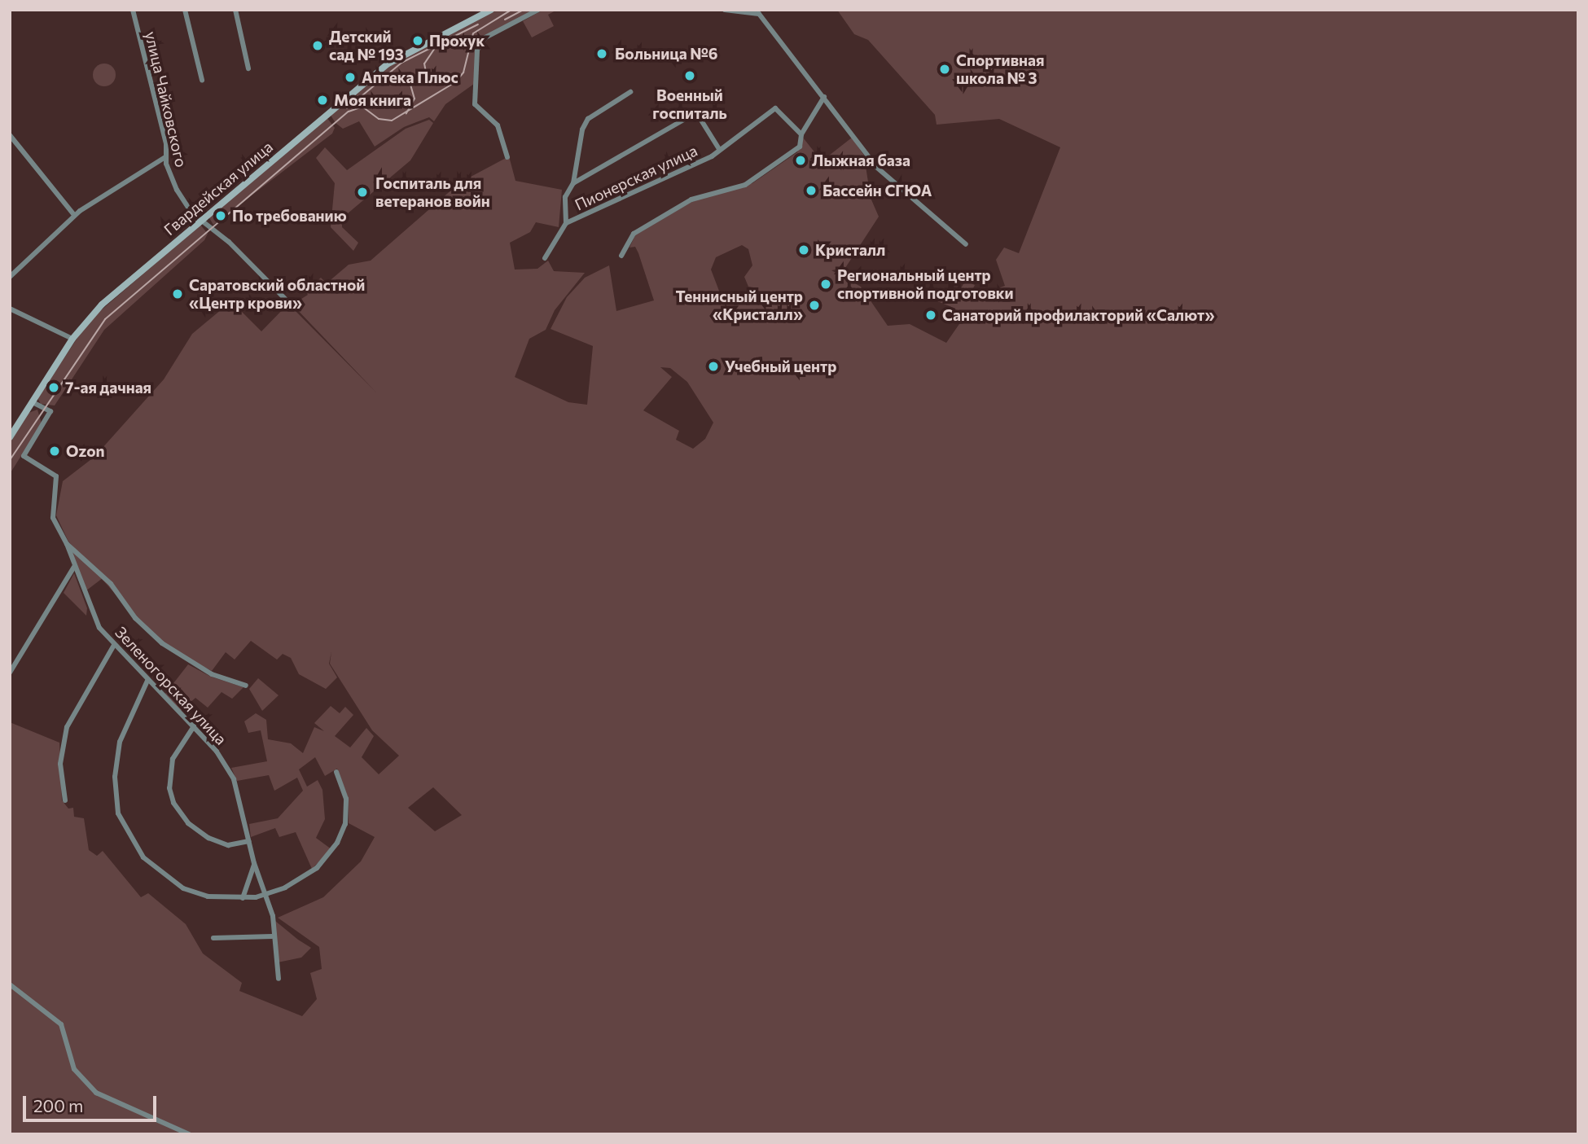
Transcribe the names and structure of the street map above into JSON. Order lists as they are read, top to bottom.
{
  "streets": {
    "street": [
      "улица Чайковского",
      "Пионерская улица",
      "Гвардейская улица",
      "Зеленогорская улица"
    ]
  },
  "crossings": [
    ["улица Чайковского", "Гвардейская улица"]
  ],
  "places": [
    "Прохук",
    "Детский сад № 193",
    "Больница №6",
    "Спортивная школа № 3",
    "Военный госпиталь",
    "Аптека Плюс",
    "Моя книга",
    "Лыжная база",
    "Бассейн СГЮА",
    "Госпиталь для ветеранов войн",
    "По требованию",
    "Кристалл",
    "Региональный центр спортивной подготовки",
    "Саратовский областной «Центр крови»",
    "Теннисный центр «Кристалл»",
    "Санаторий профилакторий «Салют»",
    "Учебный центр",
    "7-ая дачная",
    "Ozon"
  ],
  "scale_bar": "200 m"
}
